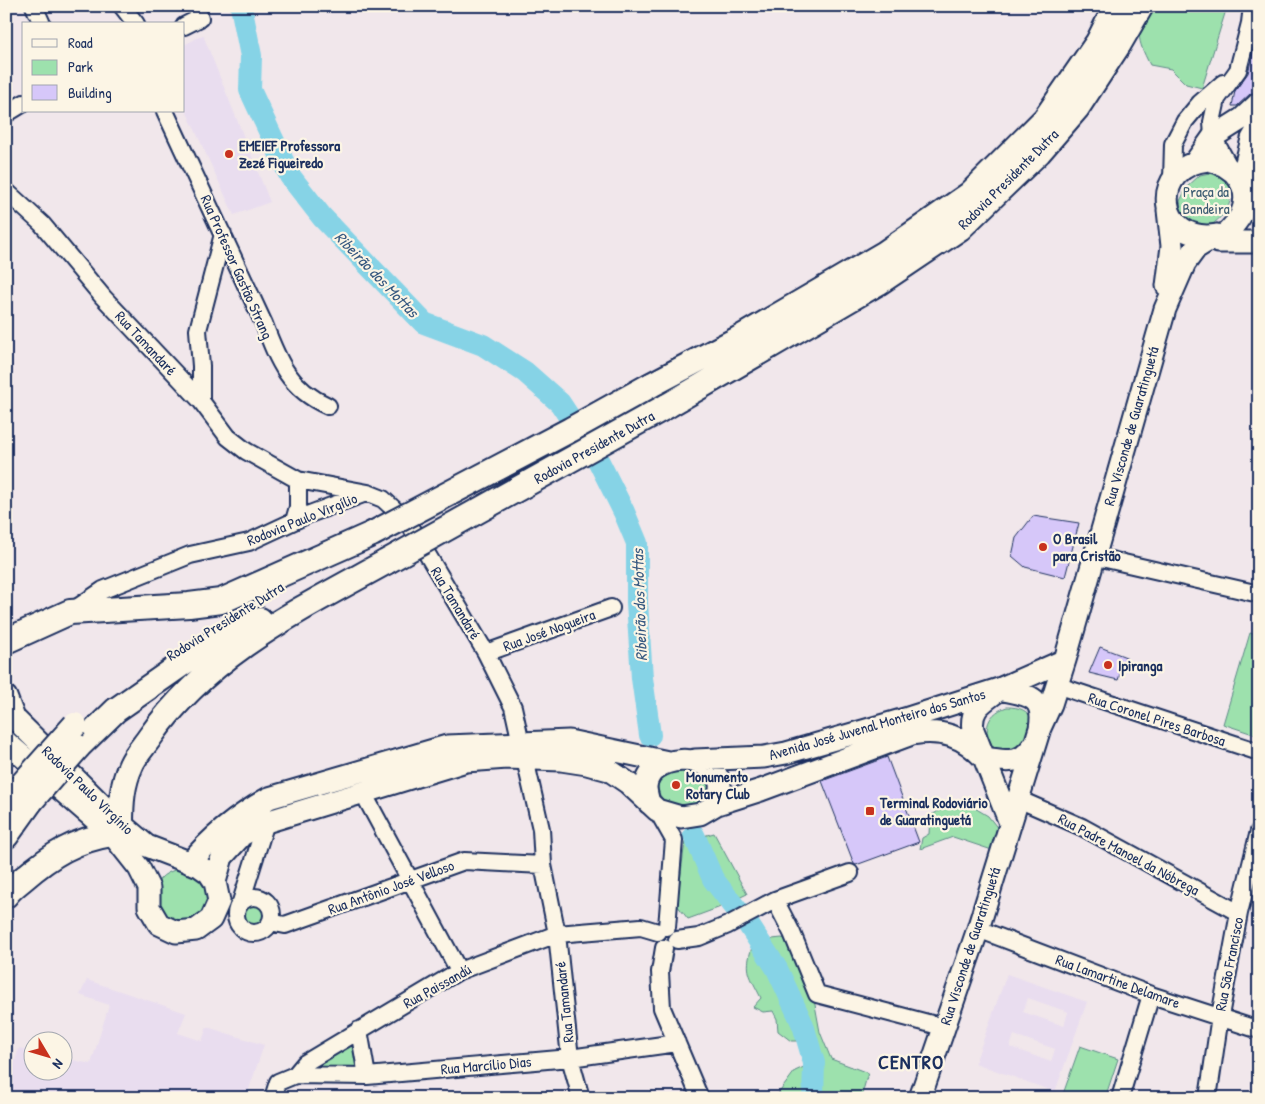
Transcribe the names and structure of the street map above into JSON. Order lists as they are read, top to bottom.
{
  "streets": {
    "highway": ["Rodovia Presidente Dutra"],
    "main road": ["Rua Visconde de Guaratinguetá", "Avenida José Juvenal Monteiro dos Santos", "Rodovia Paulo Virgínio"],
    "street": [
      "Rua Professor Gastão Strang",
      "Rua Tamandaré",
      "Rodovia Paulo Virgílio",
      "Rua José Nogueira",
      "Rua Coronel Pires Barbosa",
      "Rua Padre Manoel da Nóbrega",
      "Rua Antônio José Velloso",
      "Rua São Francisco",
      "Rua Lamartine Delamare",
      "Rua Paissandú",
      "Rua Marcílio Dias"
    ]
  },
  "crossings": [
    ["Rua Tamandaré", "Rodovia Paulo Virgílio"],
    ["Rua Tamandaré", "Rua José Nogueira"],
    ["Rua Tamandaré", "Rua Antônio José Velloso"],
    ["Rua Tamandaré", "Rua Paissandú"],
    ["Rua Tamandaré", "Rua Marcílio Dias"],
    ["Rua Visconde de Guaratinguetá", "Rua Coronel Pires Barbosa"],
    ["Rua Visconde de Guaratinguetá", "Avenida José Juvenal Monteiro dos Santos"],
    ["Rua Visconde de Guaratinguetá", "Rua Padre Manoel da Nóbrega"],
    ["Rua Visconde de Guaratinguetá", "Rua Lamartine Delamare"],
    ["Rua Padre Manoel da Nóbrega", "Rua São Francisco"],
    ["Rua São Francisco", "Rua Lamartine Delamare"],
    ["Rua Paissandú", "Rua Marcílio Dias"]
  ],
  "districts": ["CENTRO"],
  "water": ["Ribeirão dos Mottas"],
  "parks": ["Praça da Bandeira"],
  "places": {
    "other": [
      "EMEIEF Professora Zezé Figueiredo",
      "O Brasil para Cristão",
      "Ipiranga",
      "Monumento Rotary Club"
    ],
    "transit": ["Terminal Rodoviário de Guaratinguetá"]
  },
  "legend": ["Road", "Park", "Building"],
  "north": "bottom right"
}
